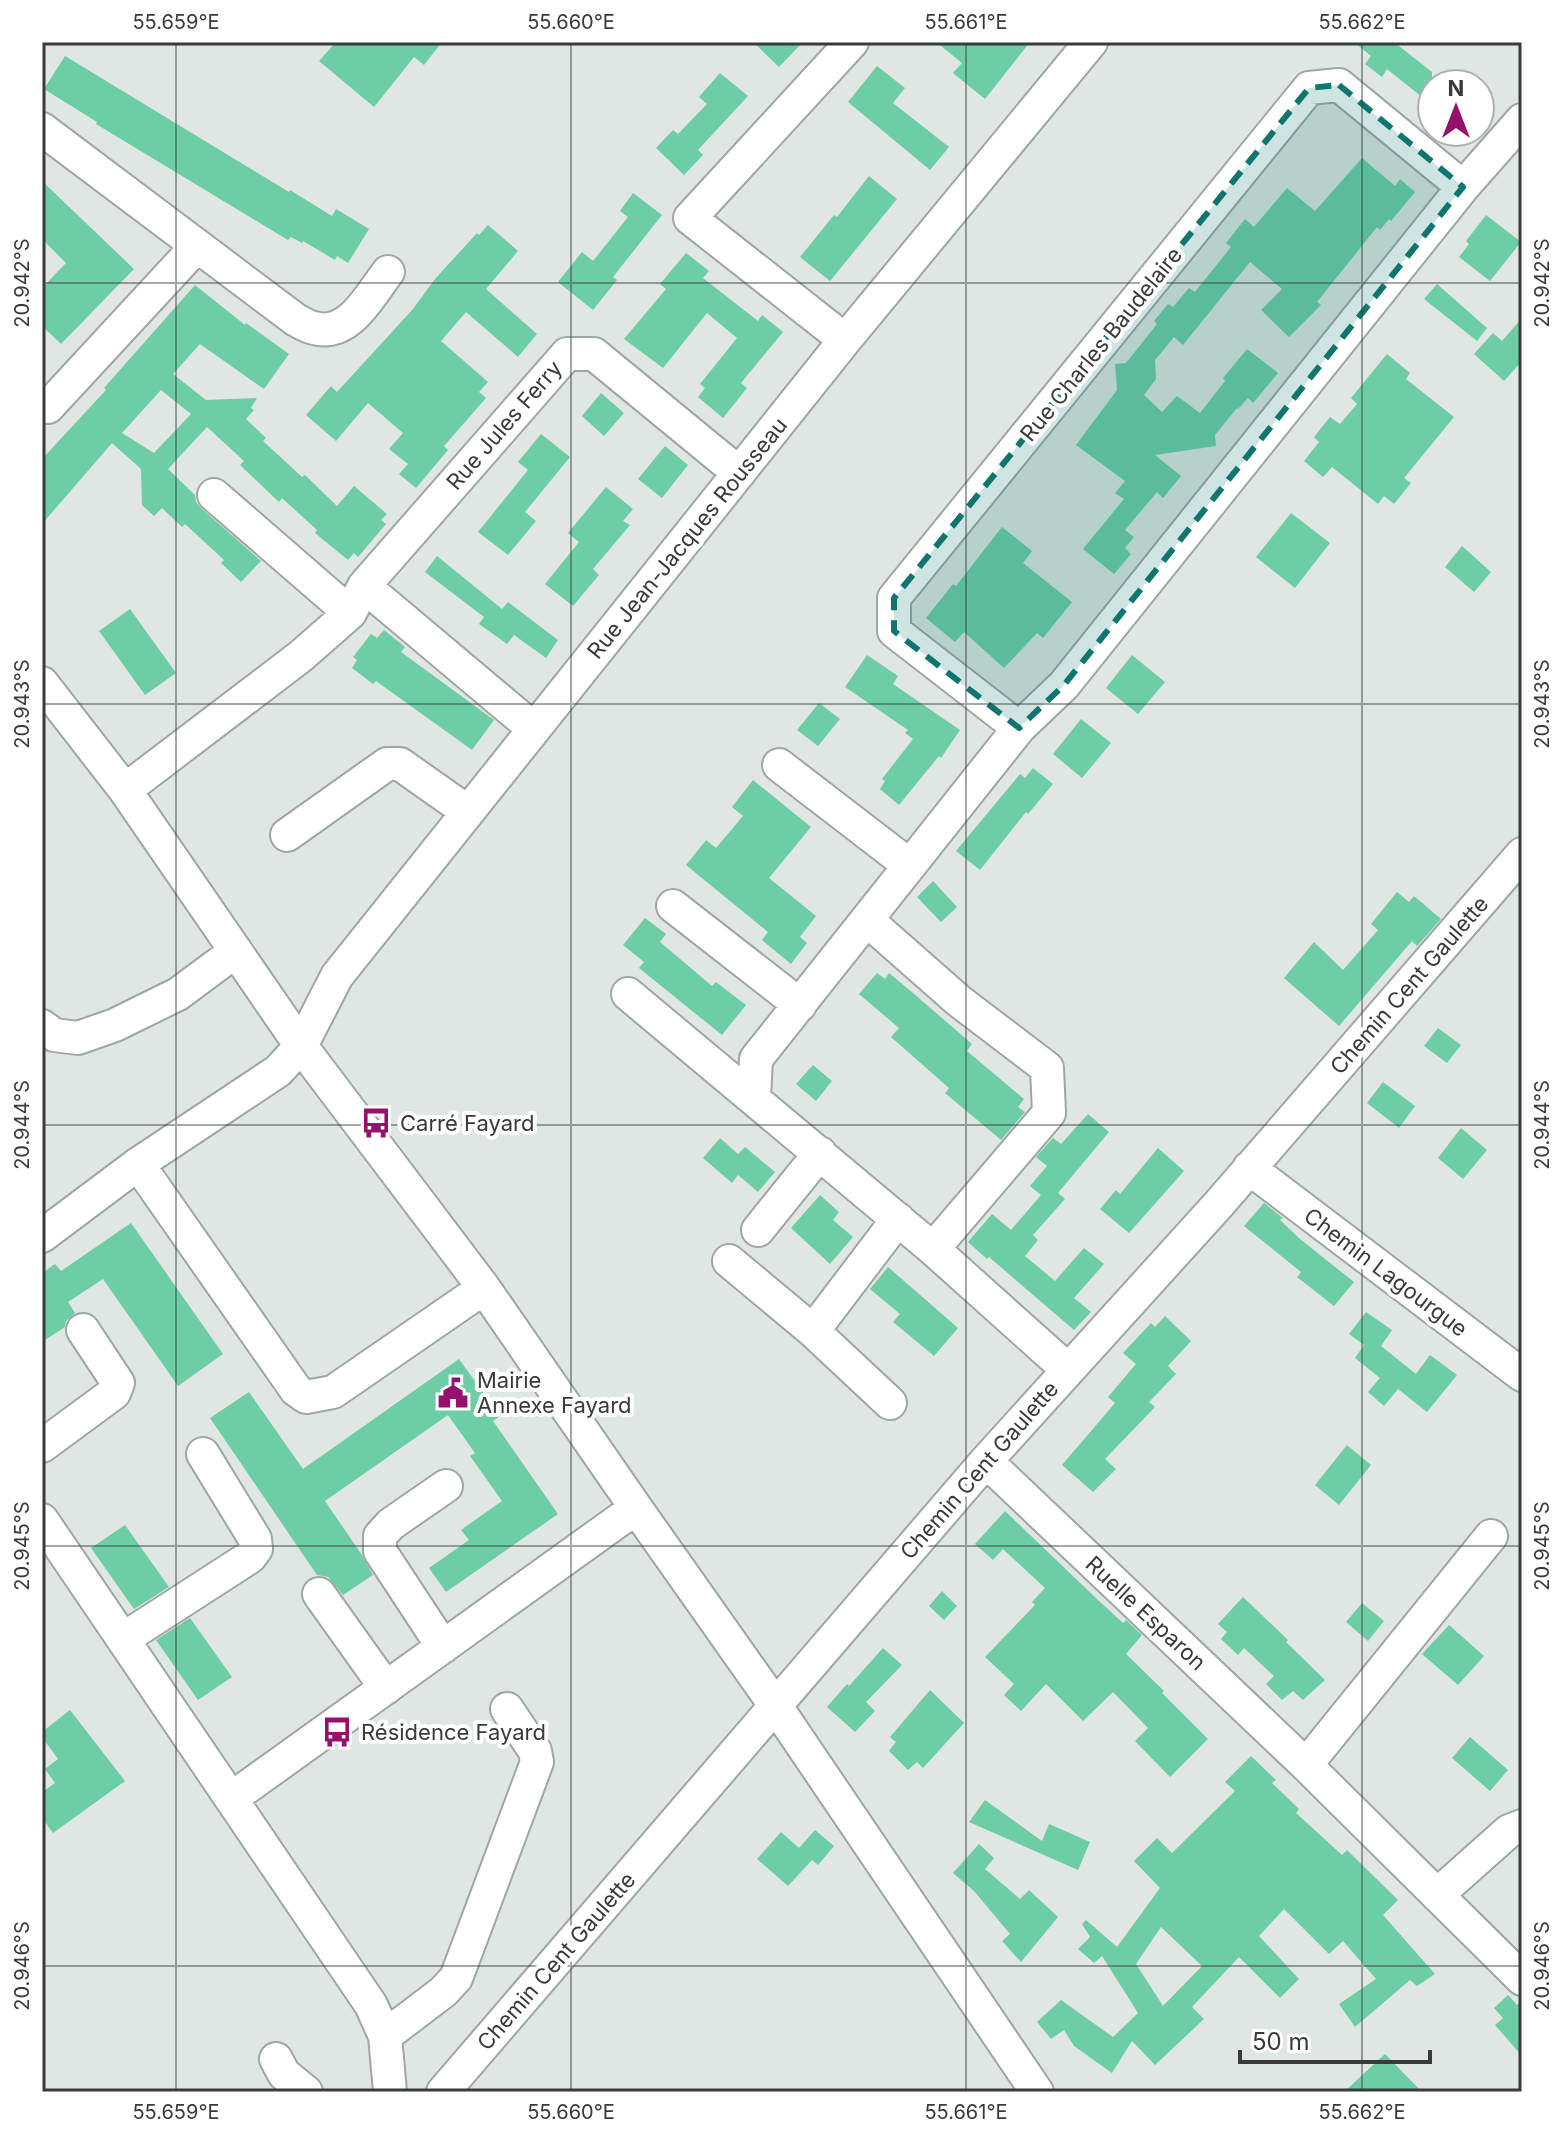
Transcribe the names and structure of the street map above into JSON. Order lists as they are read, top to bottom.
{
  "streets": {
    "street": [
      "Rue Charles Baudelaire",
      "Rue Jules Ferry",
      "Rue Jean-Jacques Rousseau",
      "Chemin Cent Gaulette",
      "Chemin Lagourgue",
      "Ruelle Esparon"
    ]
  },
  "crossings": [
    ["Rue Jules Ferry", "Rue Jean-Jacques Rousseau"],
    ["Chemin Cent Gaulette", "Chemin Lagourgue"],
    ["Chemin Cent Gaulette", "Ruelle Esparon"]
  ],
  "places": {
    "bus stop": ["Carré Fayard", "Résidence Fayard"],
    "public building": ["Mairie Annexe Fayard"]
  },
  "scale_bar": "50 m",
  "north": "top",
  "coordinates": [
    "55.659°E",
    "55.660°E",
    "55.661°E",
    "55.662°E",
    "20.942°S",
    "20.943°S",
    "20.944°S",
    "20.945°S",
    "20.946°S"
  ]
}
